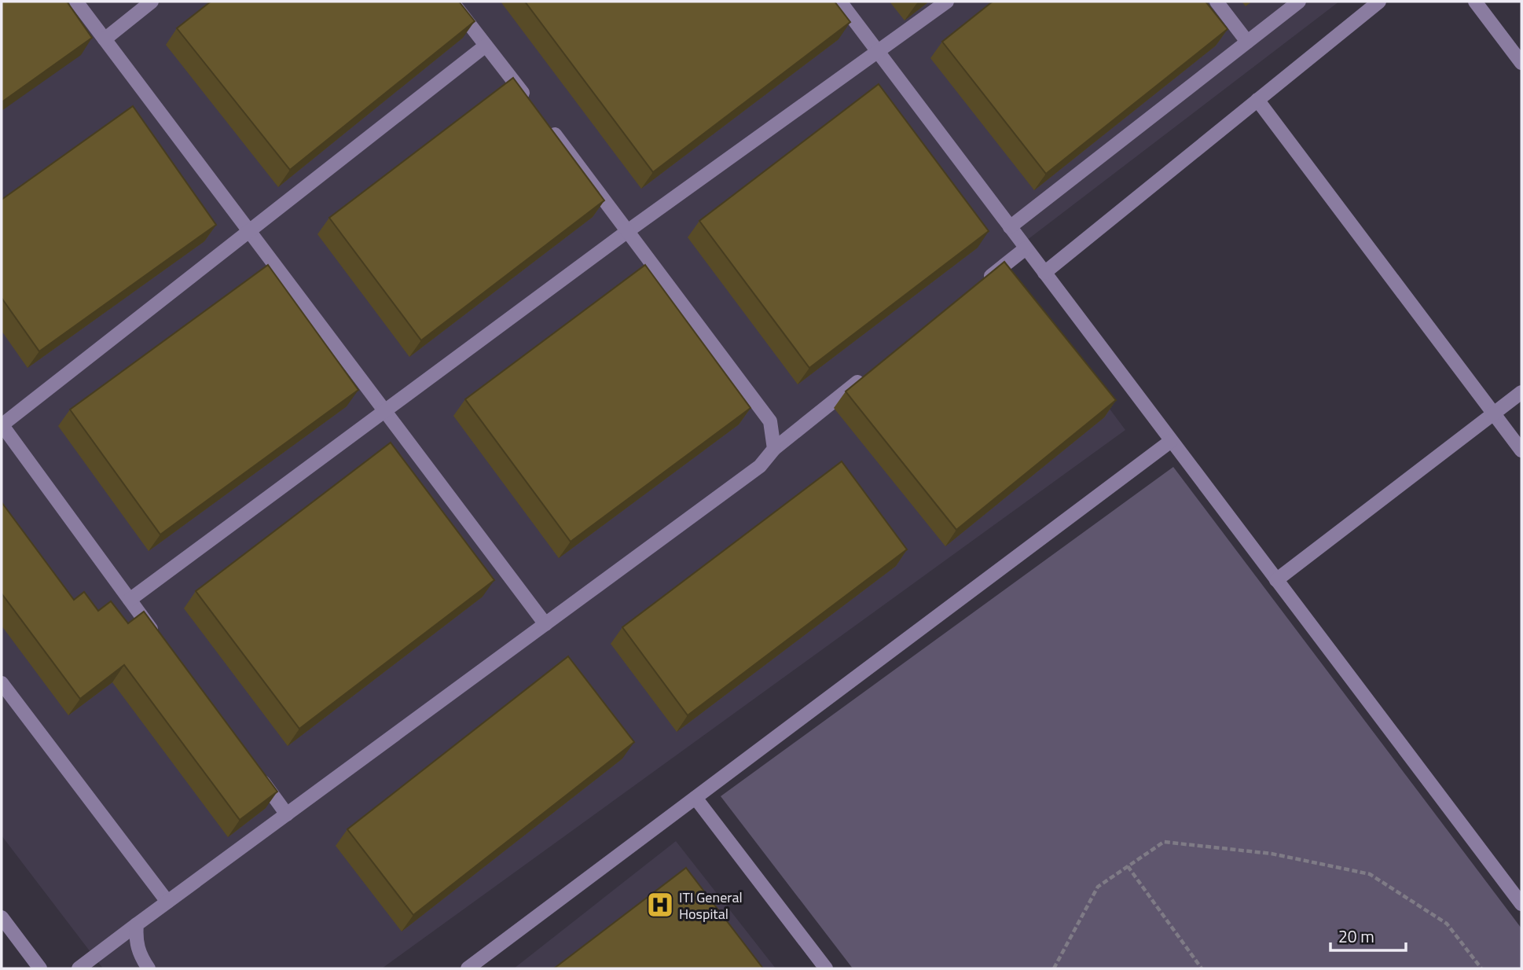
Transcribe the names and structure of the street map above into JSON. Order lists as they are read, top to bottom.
{
  "places": {
    "hospital": ["ITI General Hospital"]
  },
  "scale_bar": "20 m"
}
